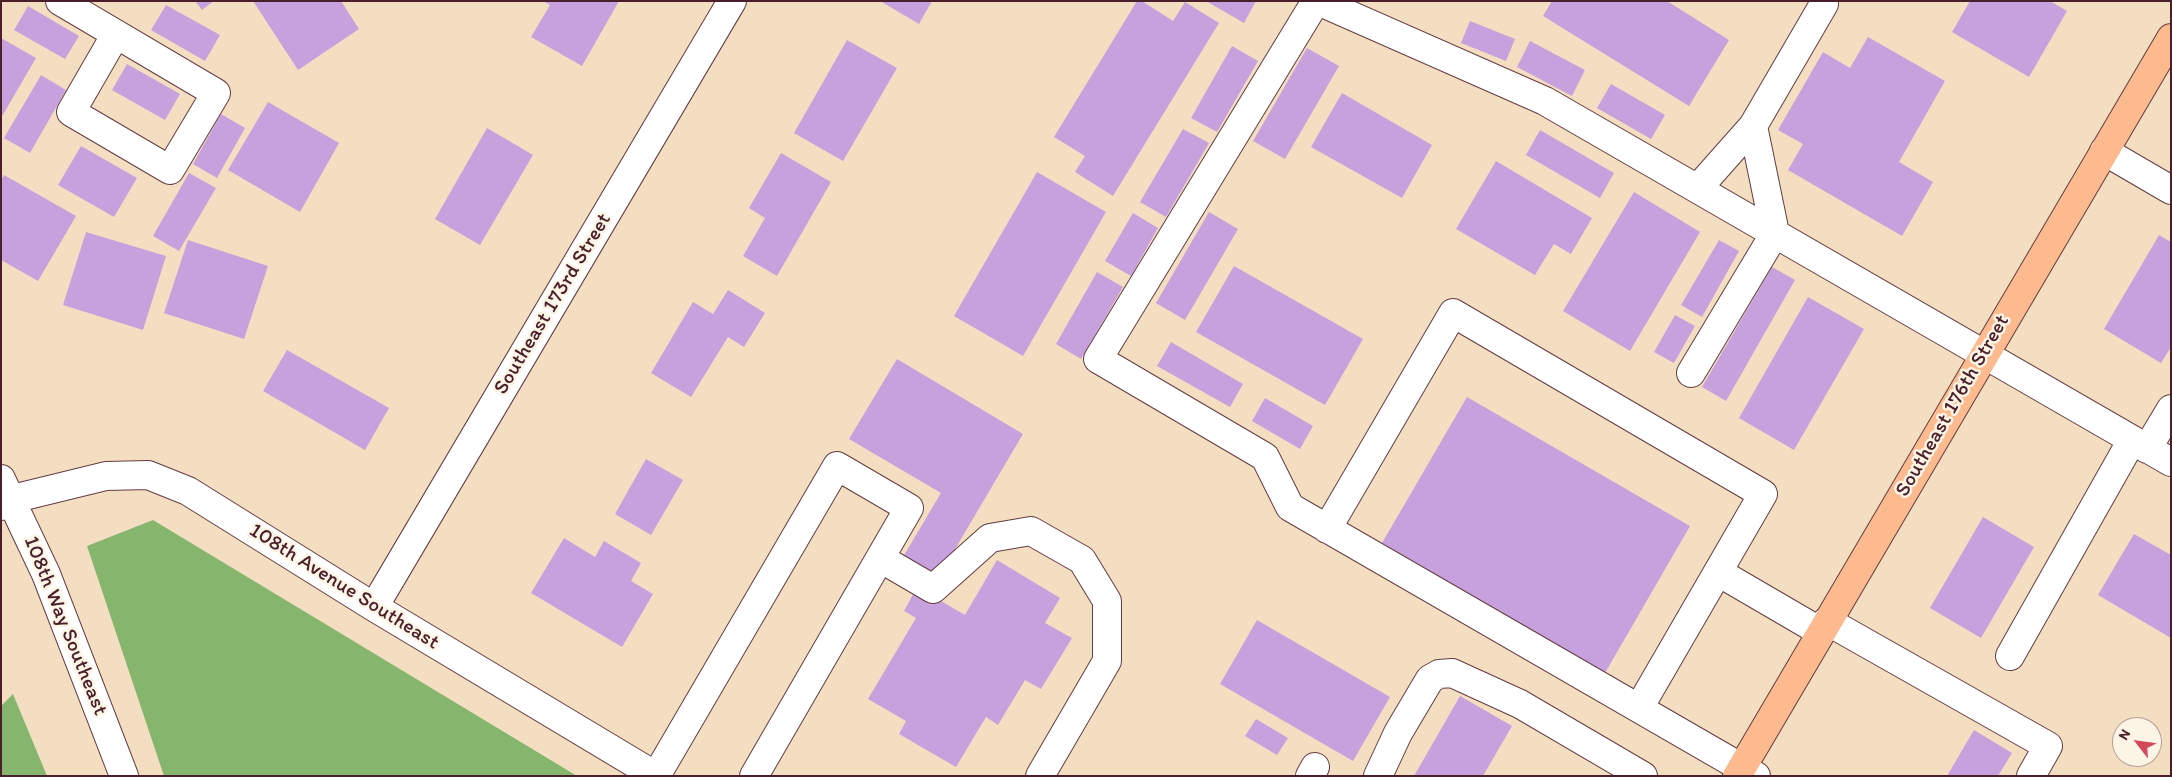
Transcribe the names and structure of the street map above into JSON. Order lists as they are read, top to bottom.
{
  "streets": {
    "main road": ["Southeast 176th Street"],
    "street": ["Southeast 173rd Street", "108th Avenue Southeast", "108th Way Southeast"]
  },
  "crossings": [
    ["Southeast 173rd Street", "108th Avenue Southeast"],
    ["108th Avenue Southeast", "108th Way Southeast"]
  ],
  "north": "top left"
}
